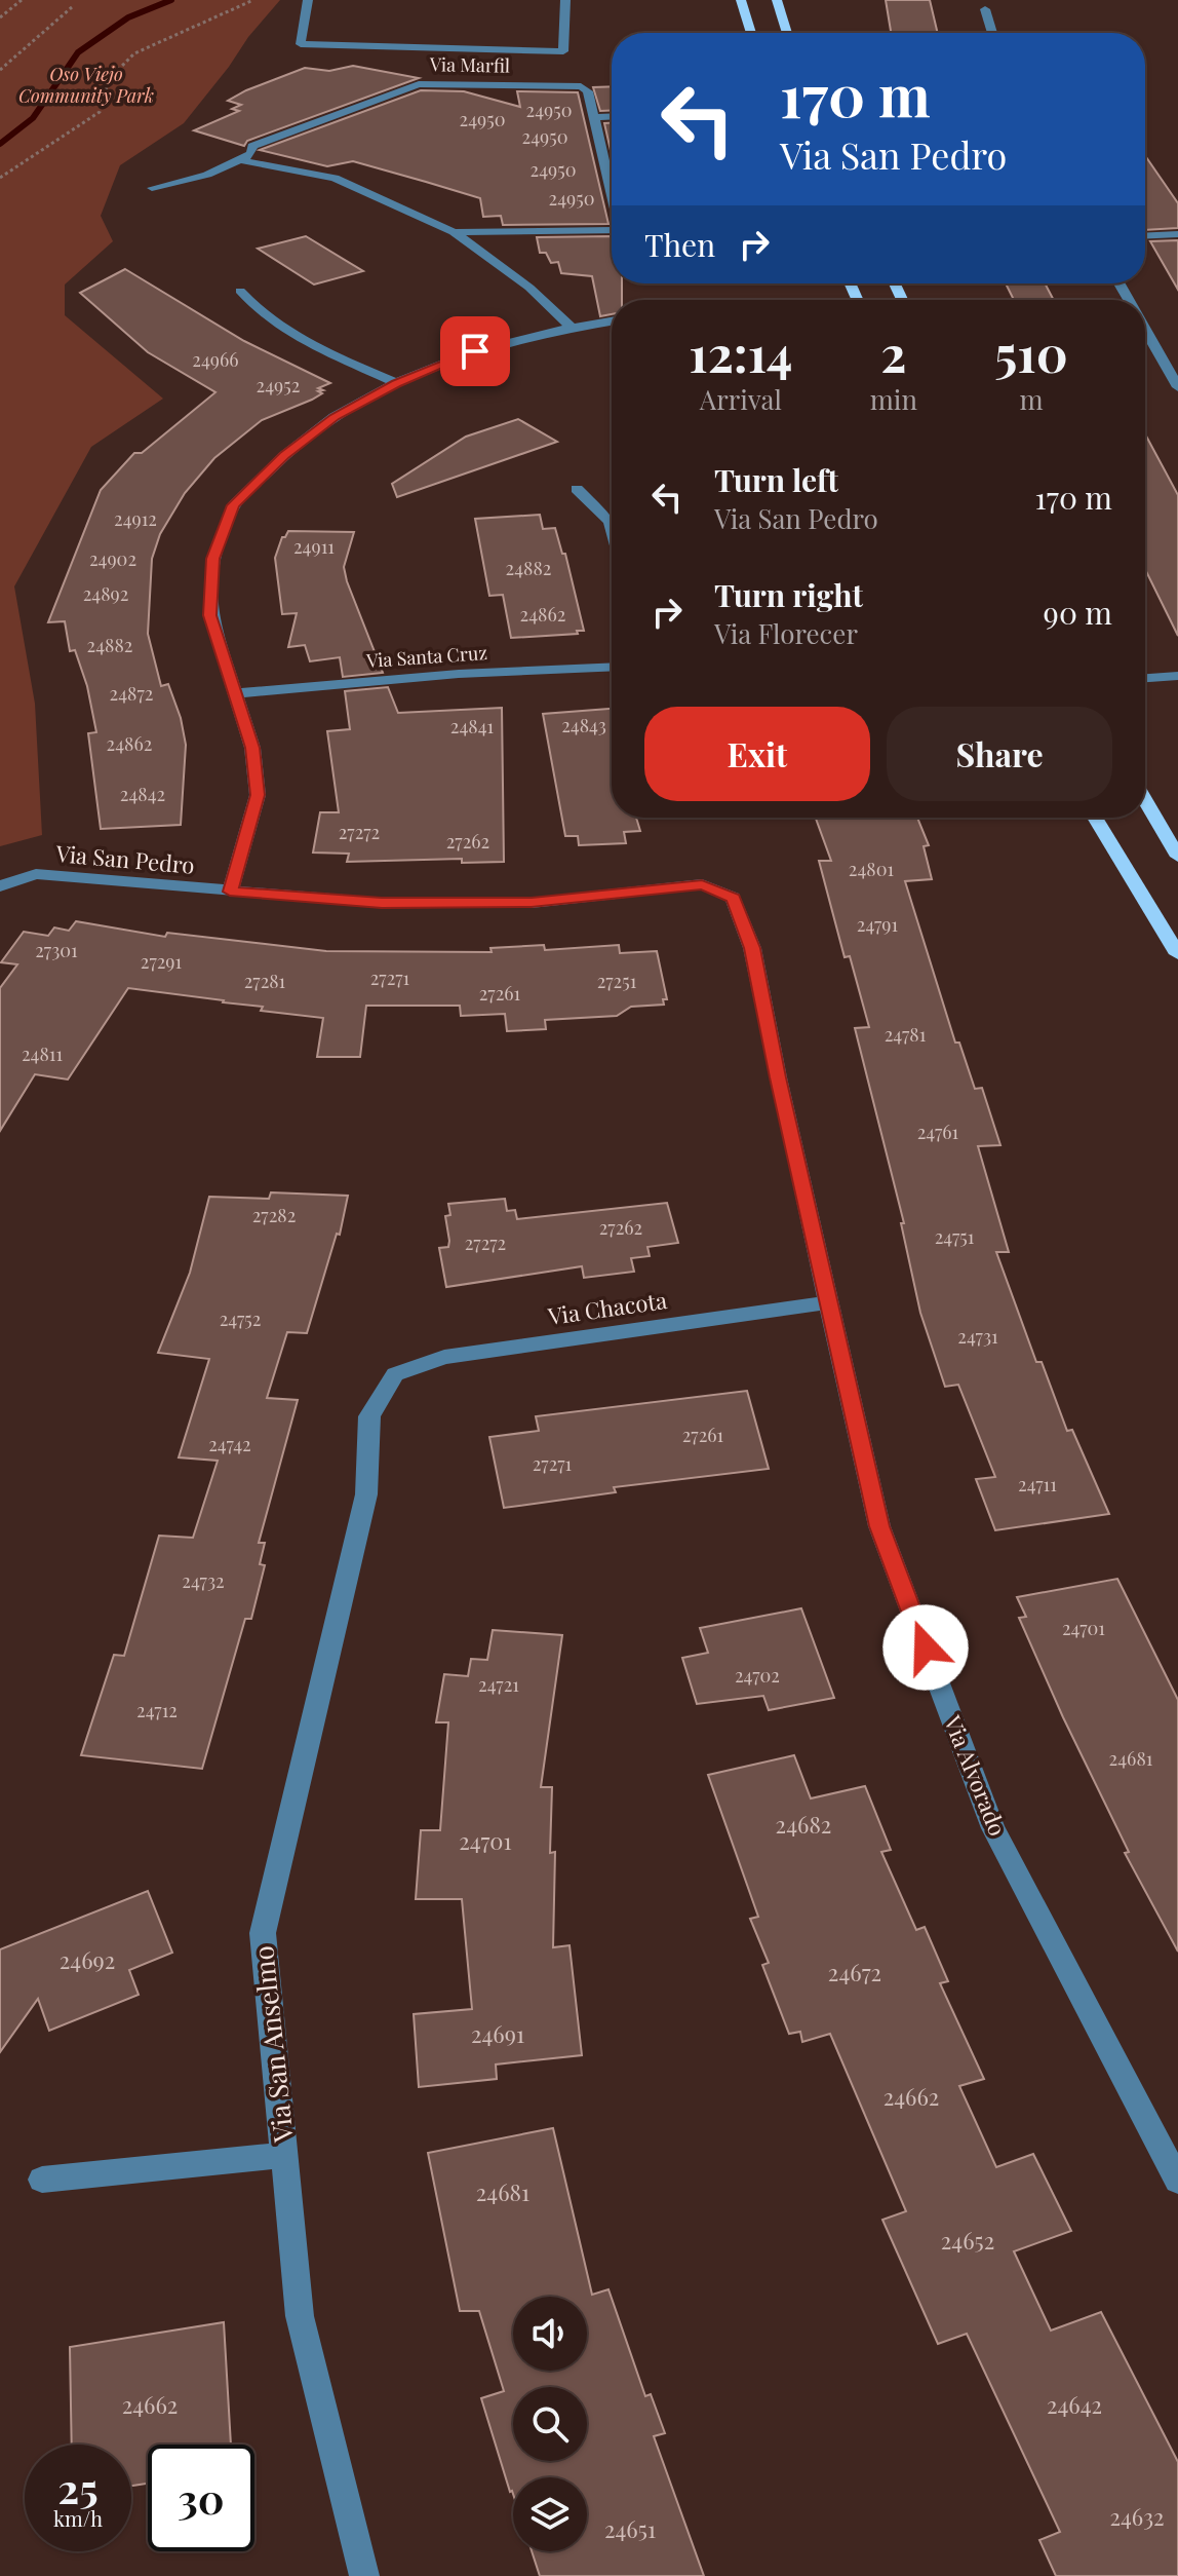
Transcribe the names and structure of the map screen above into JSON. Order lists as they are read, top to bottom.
{
  "streets": {
    "street": [
      "Via Marfil",
      "Via Santa Cruz",
      "Via San Pedro",
      "Via Chacota",
      "Via Alvorado",
      "Via San Anselmo"
    ]
  },
  "crossings": [
    ["Via San Pedro", "Via Alvorado"],
    ["Via Chacota", "Via Alvorado"],
    ["Via Chacota", "Via San Anselmo"]
  ],
  "parks": ["Oso Viejo Community Park"],
  "house_numbers": [
    "24950",
    "24950",
    "24950",
    "24950",
    "24950",
    "24966",
    "24952",
    "24912",
    "24911",
    "24902",
    "24882",
    "24892",
    "24862",
    "24882",
    "24872",
    "24843",
    "24841",
    "24862",
    "24842",
    "27272",
    "27262",
    "24801",
    "24791",
    "27301",
    "27291",
    "27271",
    "27281",
    "27251",
    "27261",
    "24781",
    "24811",
    "24761",
    "27282",
    "27262",
    "24751",
    "27272",
    "24752",
    "24731",
    "27261",
    "24742",
    "27271",
    "24711",
    "24732",
    "24701",
    "24702",
    "24721",
    "24712",
    "24681",
    "24682",
    "24701",
    "24692",
    "24672",
    "24691",
    "24662",
    "24681",
    "24652",
    "24662",
    "24642",
    "24632",
    "24651"
  ],
  "page": {
    "turn": ["170 m", "Via San Pedro"],
    "then": "Then",
    "eta": [
      "12:14",
      "Arrival",
      "2",
      "min",
      "510",
      "m"
    ],
    "list": [
      {
        "name": "Turn left",
        "note": "Via San Pedro",
        "value": "170 m"
      },
      {
        "name": "Turn right",
        "note": "Via Florecer",
        "value": "90 m"
      }
    ],
    "buttons": ["Exit", "Share"],
    "speed": "25 km/h",
    "limit": "30"
  }
}
